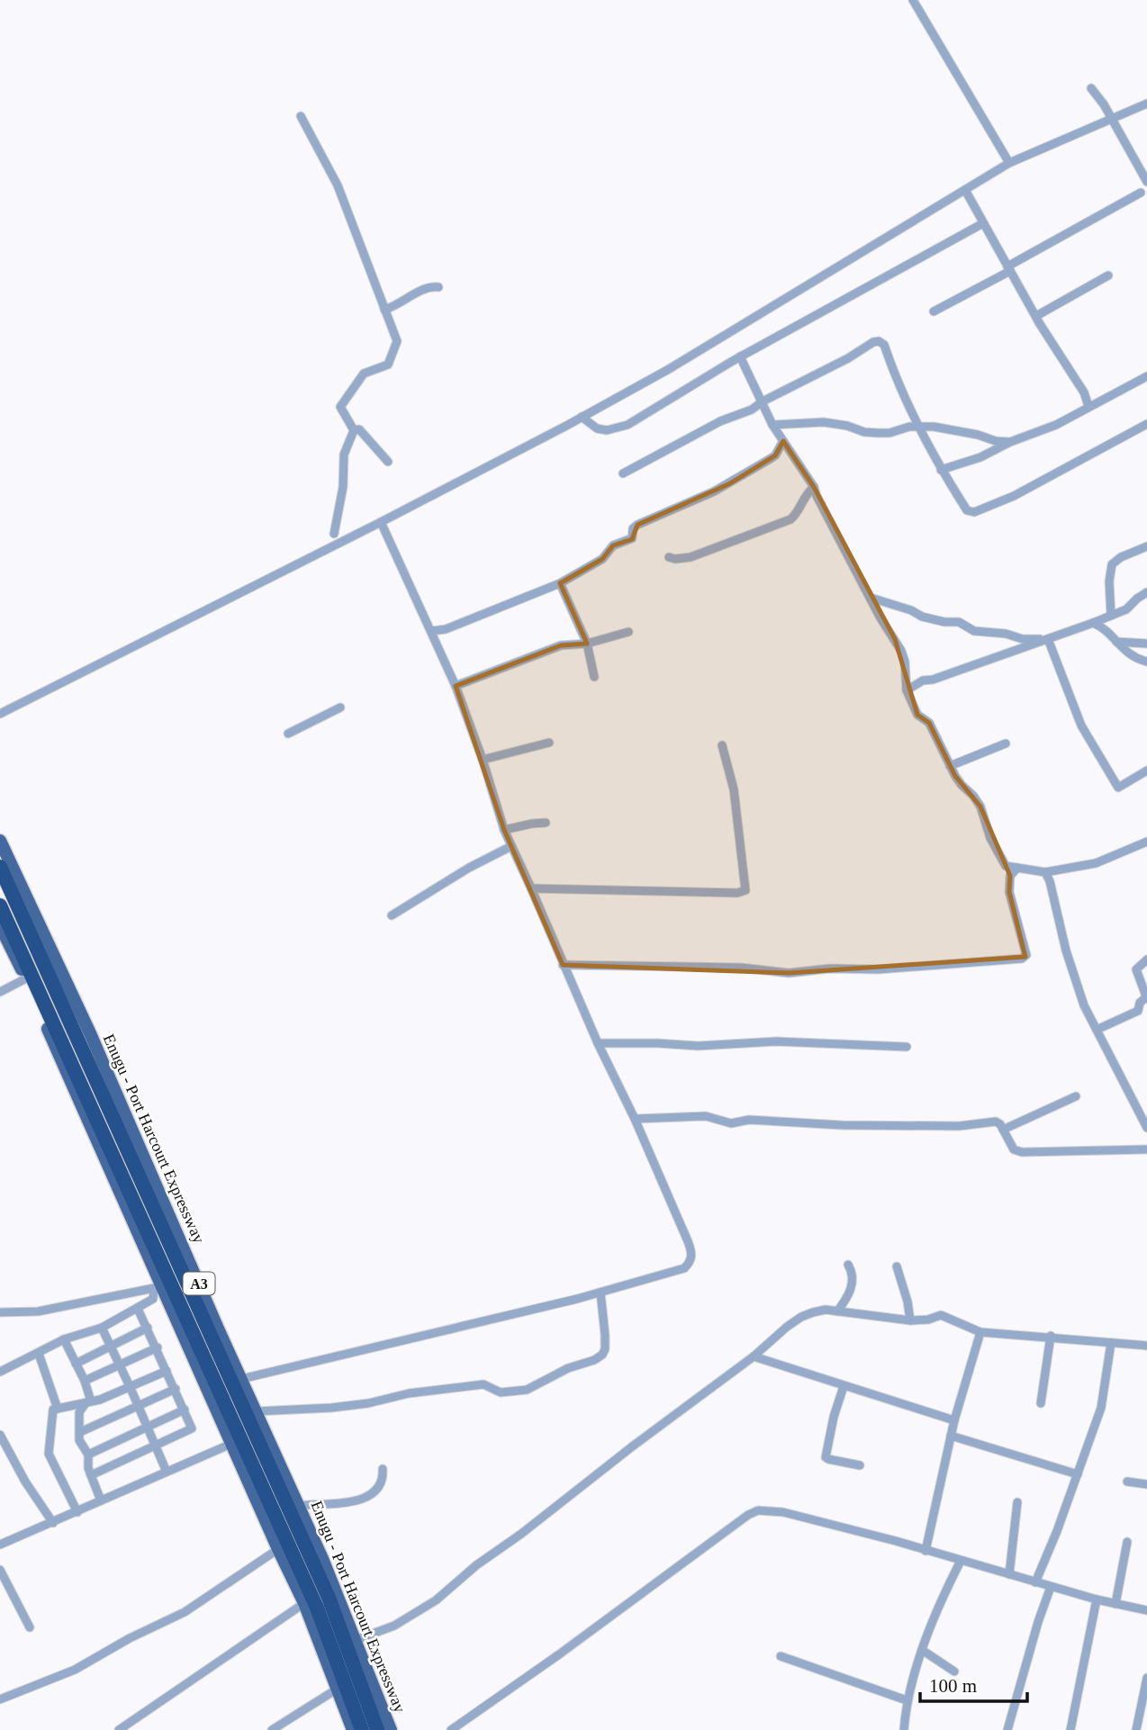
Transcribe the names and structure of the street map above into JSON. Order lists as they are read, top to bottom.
{
  "streets": {
    "highway": ["Enugu - Port Harcourt Expressway", "A3"]
  },
  "scale_bar": "100 m"
}
